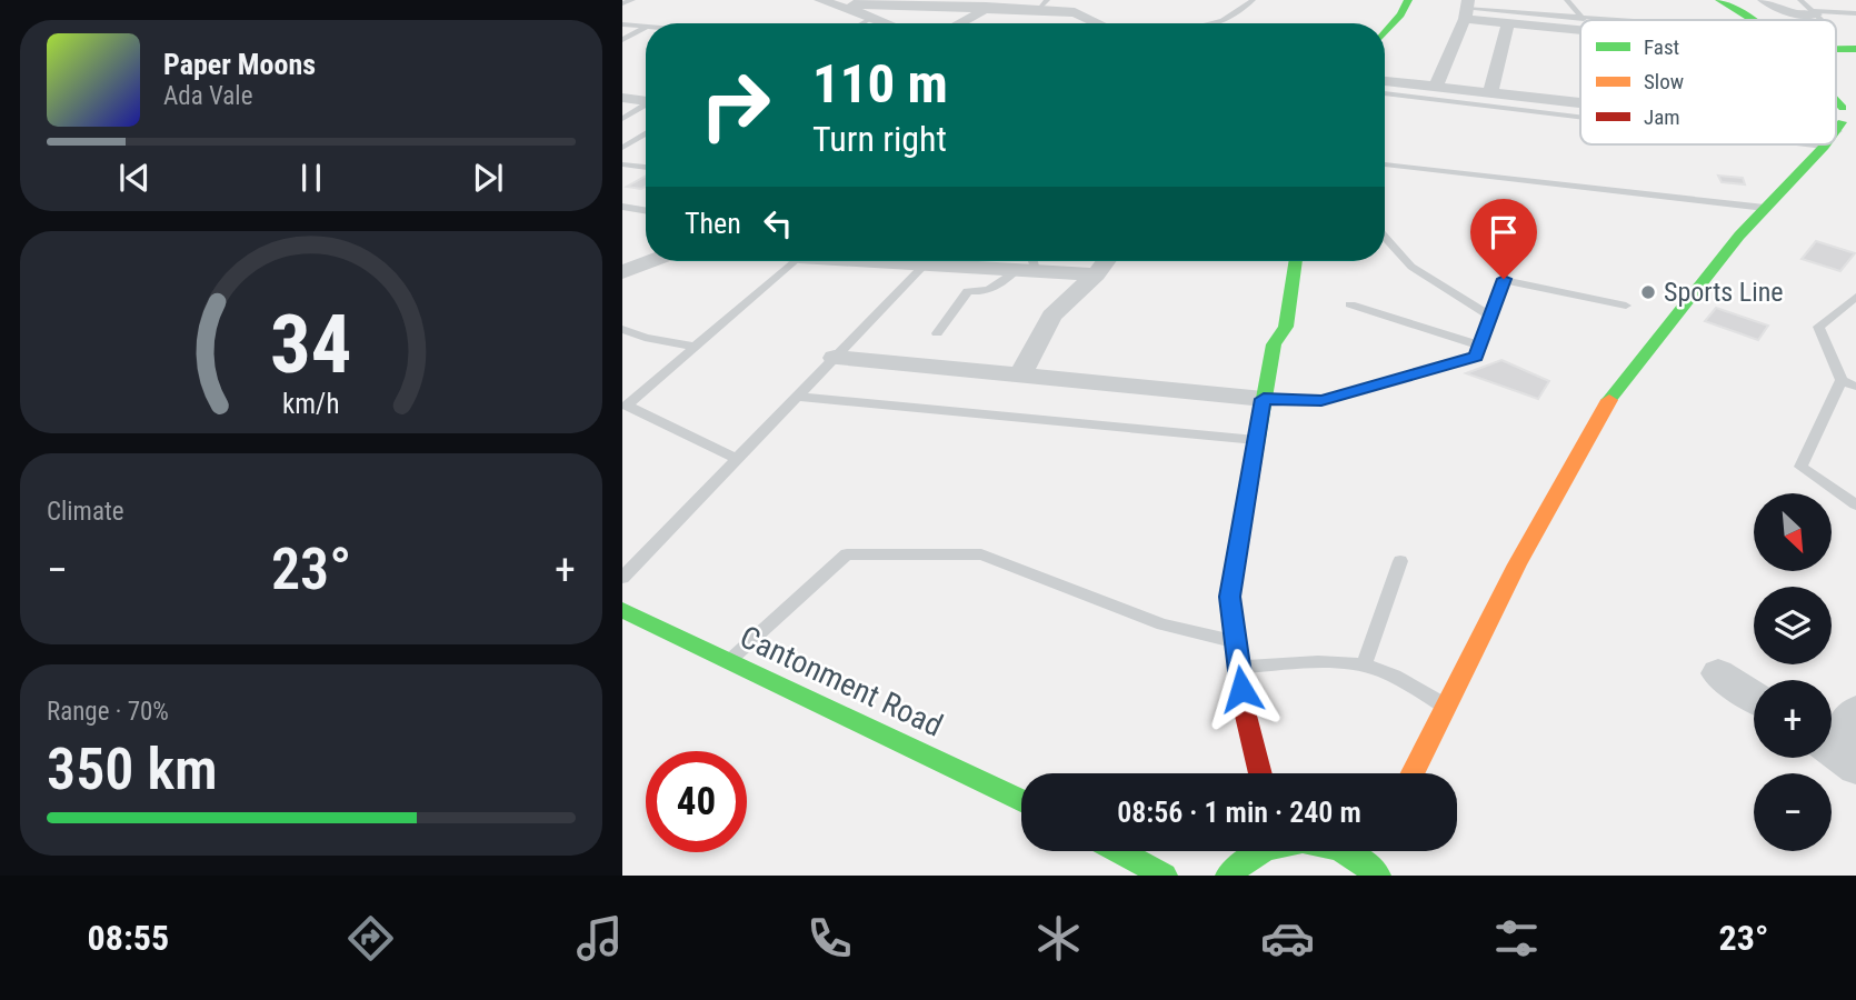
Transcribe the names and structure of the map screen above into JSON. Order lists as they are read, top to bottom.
{
  "streets": {
    "street": ["Cantonment Road"]
  },
  "places": ["Sports Line"],
  "legend": ["Fast", "Slow", "Jam"],
  "north": "bottom right",
  "page": {
    "turn": ["110 m", "Turn right"],
    "song": ["Paper Moons", "Ada Vale"],
    "then": "Then",
    "tile": [
      "Climate",
      ["Range · 70%", "350 km"]
    ],
    "map_buttons": ["+", "−"],
    "heat": ["−", "23°", "+"],
    "limit": "40",
    "trip": "08:56 · 1 min · 240 m",
    "tabs": ["08:55", "23°"],
    "gauge": ["34", "km/h"]
  }
}
